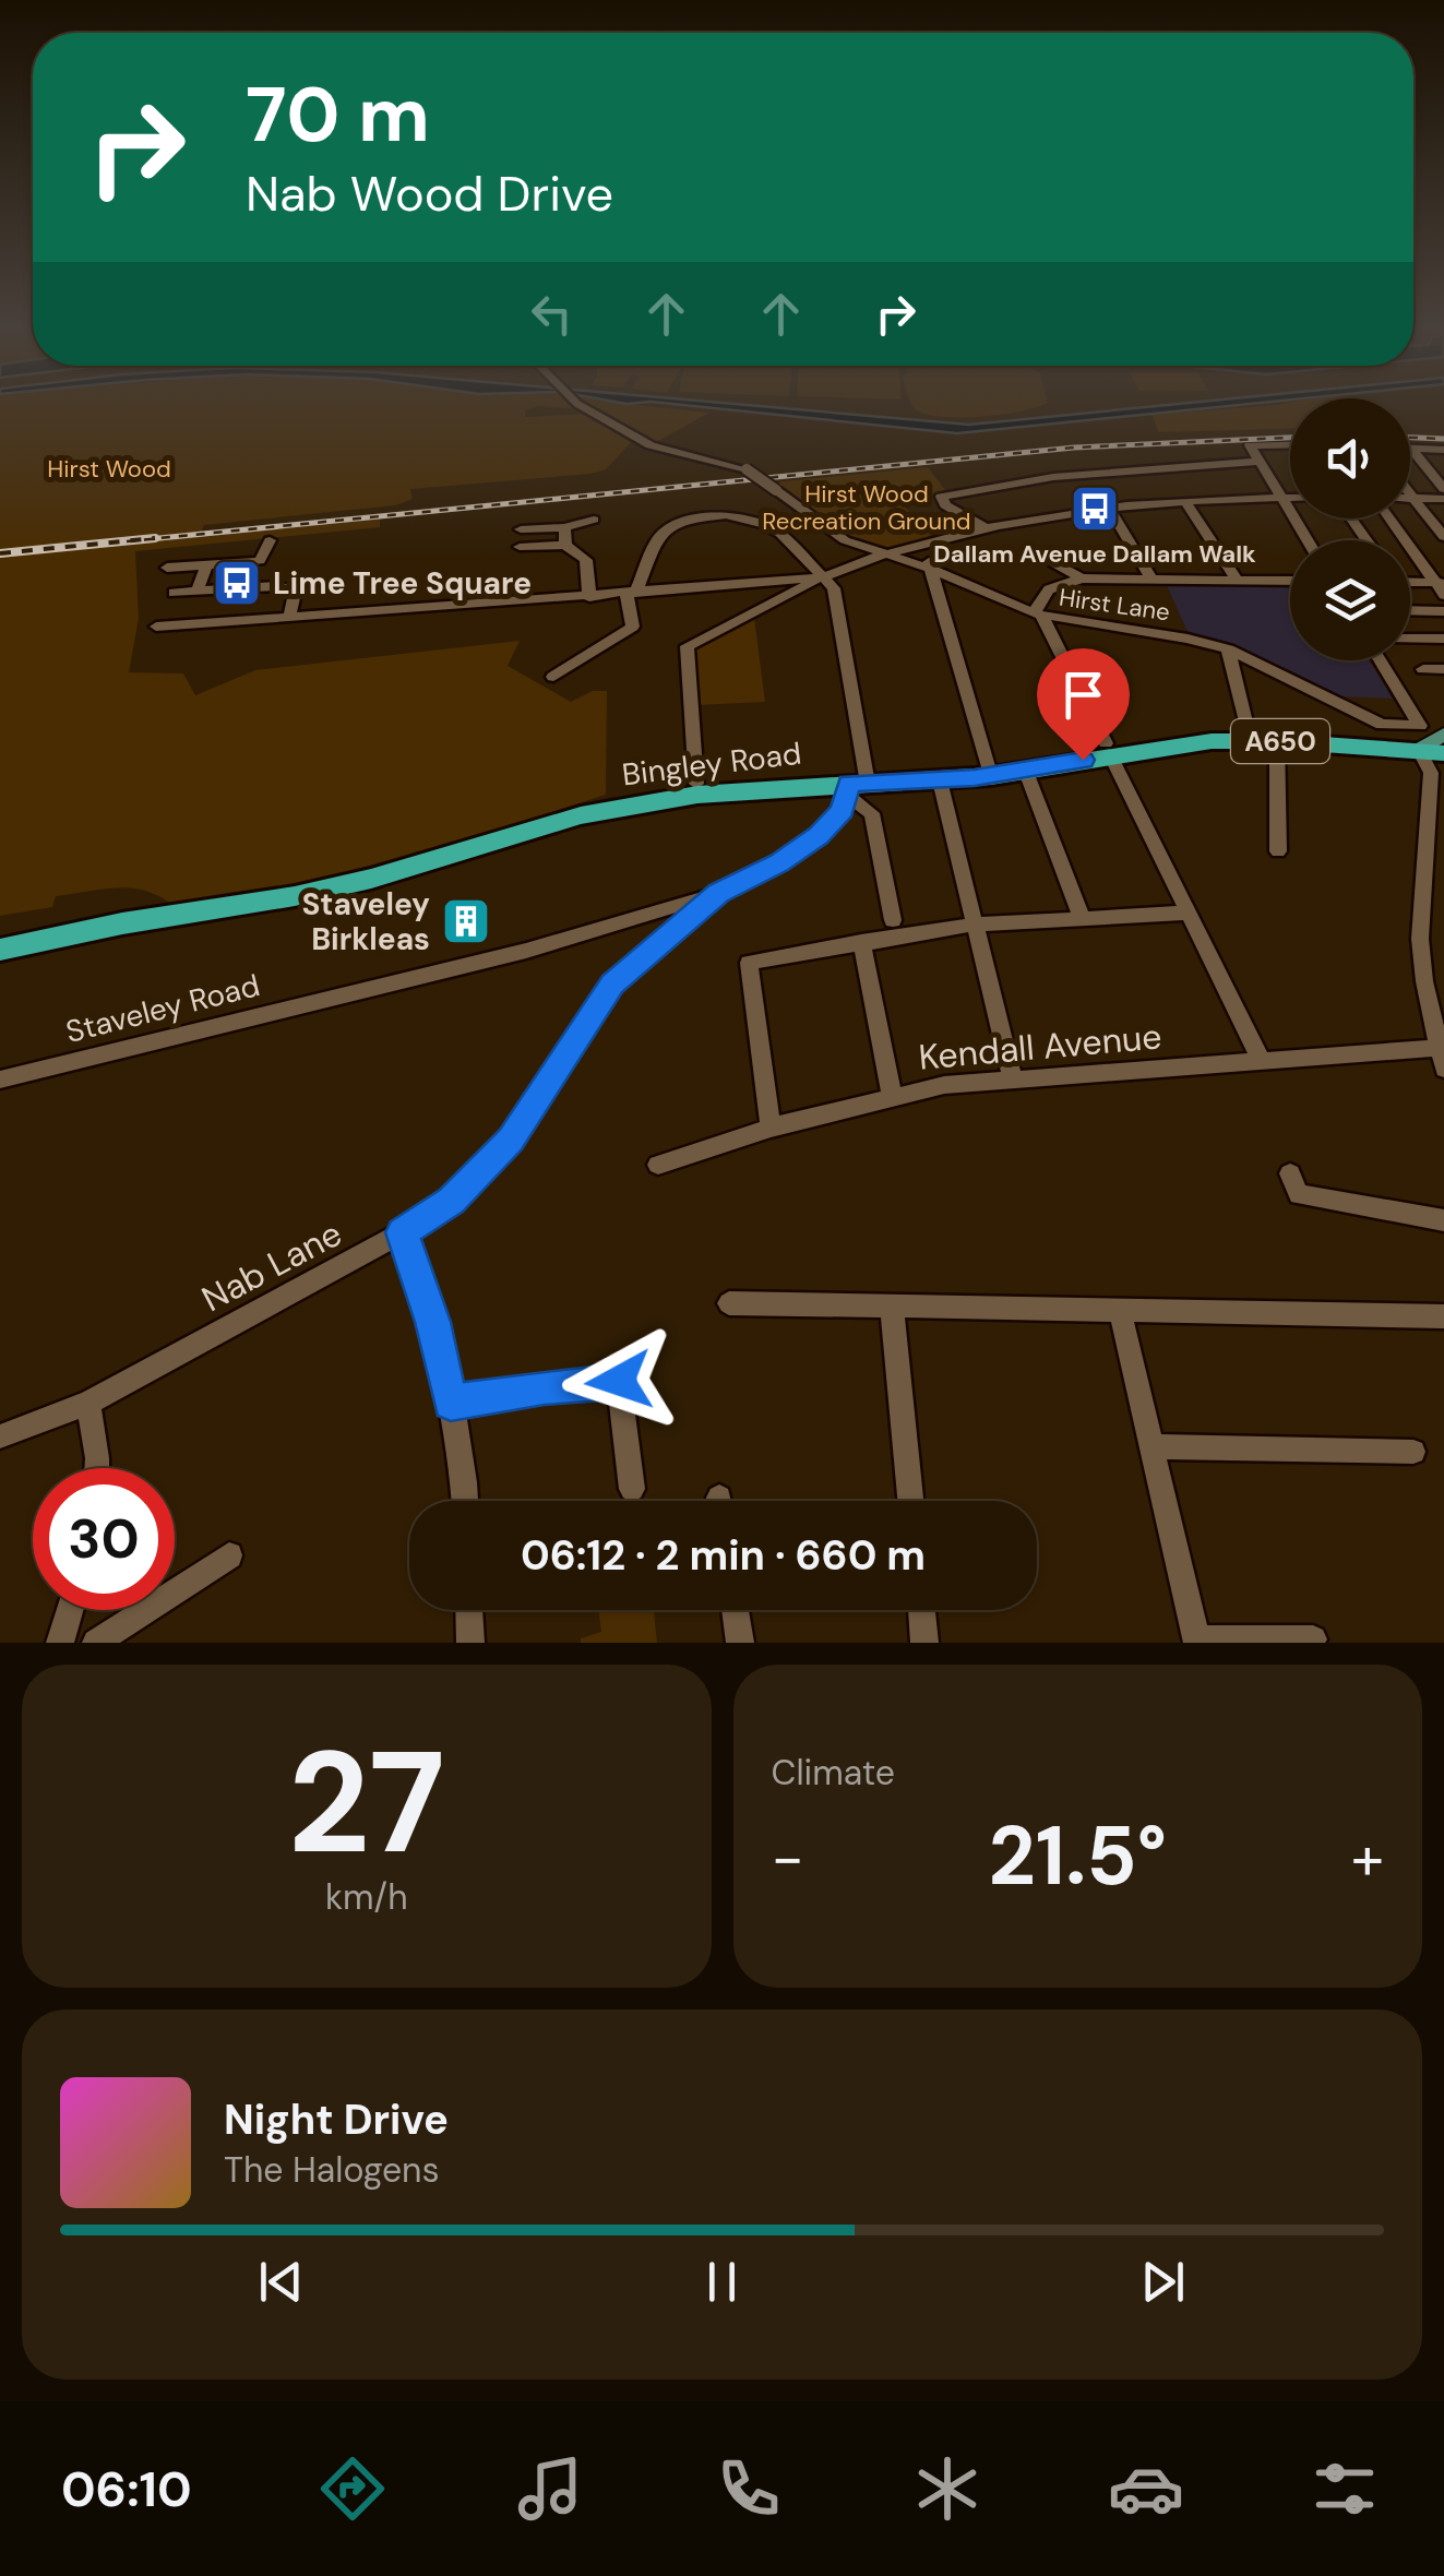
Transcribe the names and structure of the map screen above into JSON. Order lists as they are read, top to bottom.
{
  "streets": {
    "highway": ["A650", "Bingley Road"],
    "street": [
      "Hirst Lane",
      "Staveley Road",
      "Kendall Avenue",
      "Nab Lane"
    ]
  },
  "crossings": [
    ["Hirst Lane", "Bingley Road"],
    ["Bingley Road", "Nab Lane"],
    ["Staveley Road", "Nab Lane"]
  ],
  "parks": ["Hirst Wood", "Hirst Wood Recreation Ground"],
  "places": {
    "bus stop": ["Dallam Avenue Dallam Walk", "Lime Tree Square"],
    "building": ["Staveley Birkleas"]
  },
  "page": {
    "turn": ["70 m", "Nab Wood Drive"],
    "limit": "30",
    "trip": "06:12 · 2 min · 660 m",
    "tile": [
      ["27", "km/h"],
      "Climate"
    ],
    "heat": ["−", "21.5°", "+"],
    "song": ["Night Drive", "The Halogens"],
    "tabs": "06:10"
  }
}
